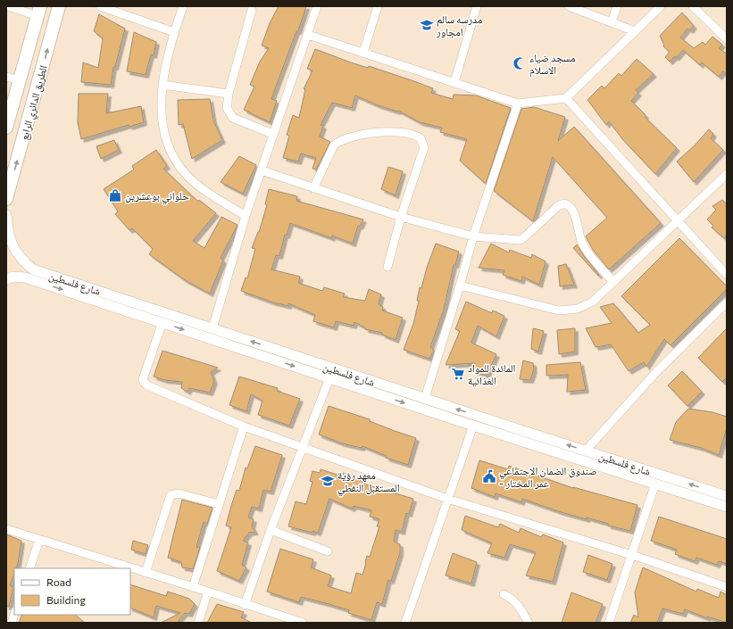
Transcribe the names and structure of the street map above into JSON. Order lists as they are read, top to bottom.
{
  "streets": {
    "main road": ["الطريق الدائري الرابع"],
    "street": ["شارع فلسطين"]
  },
  "places": {
    "school or university": ["مدرسه سالم امجاور", "معهد رؤية المستقبل النفطي"],
    "mosque": ["مسجد ضياء الاسلام"],
    "shop": ["حلواني بوعشرين"],
    "supermarket": ["المائدة للمواد الغذائية"],
    "public building": ["صندوق الضمان الاجتماعي - عمر المختار"]
  },
  "legend": ["Road", "Building"]
}
